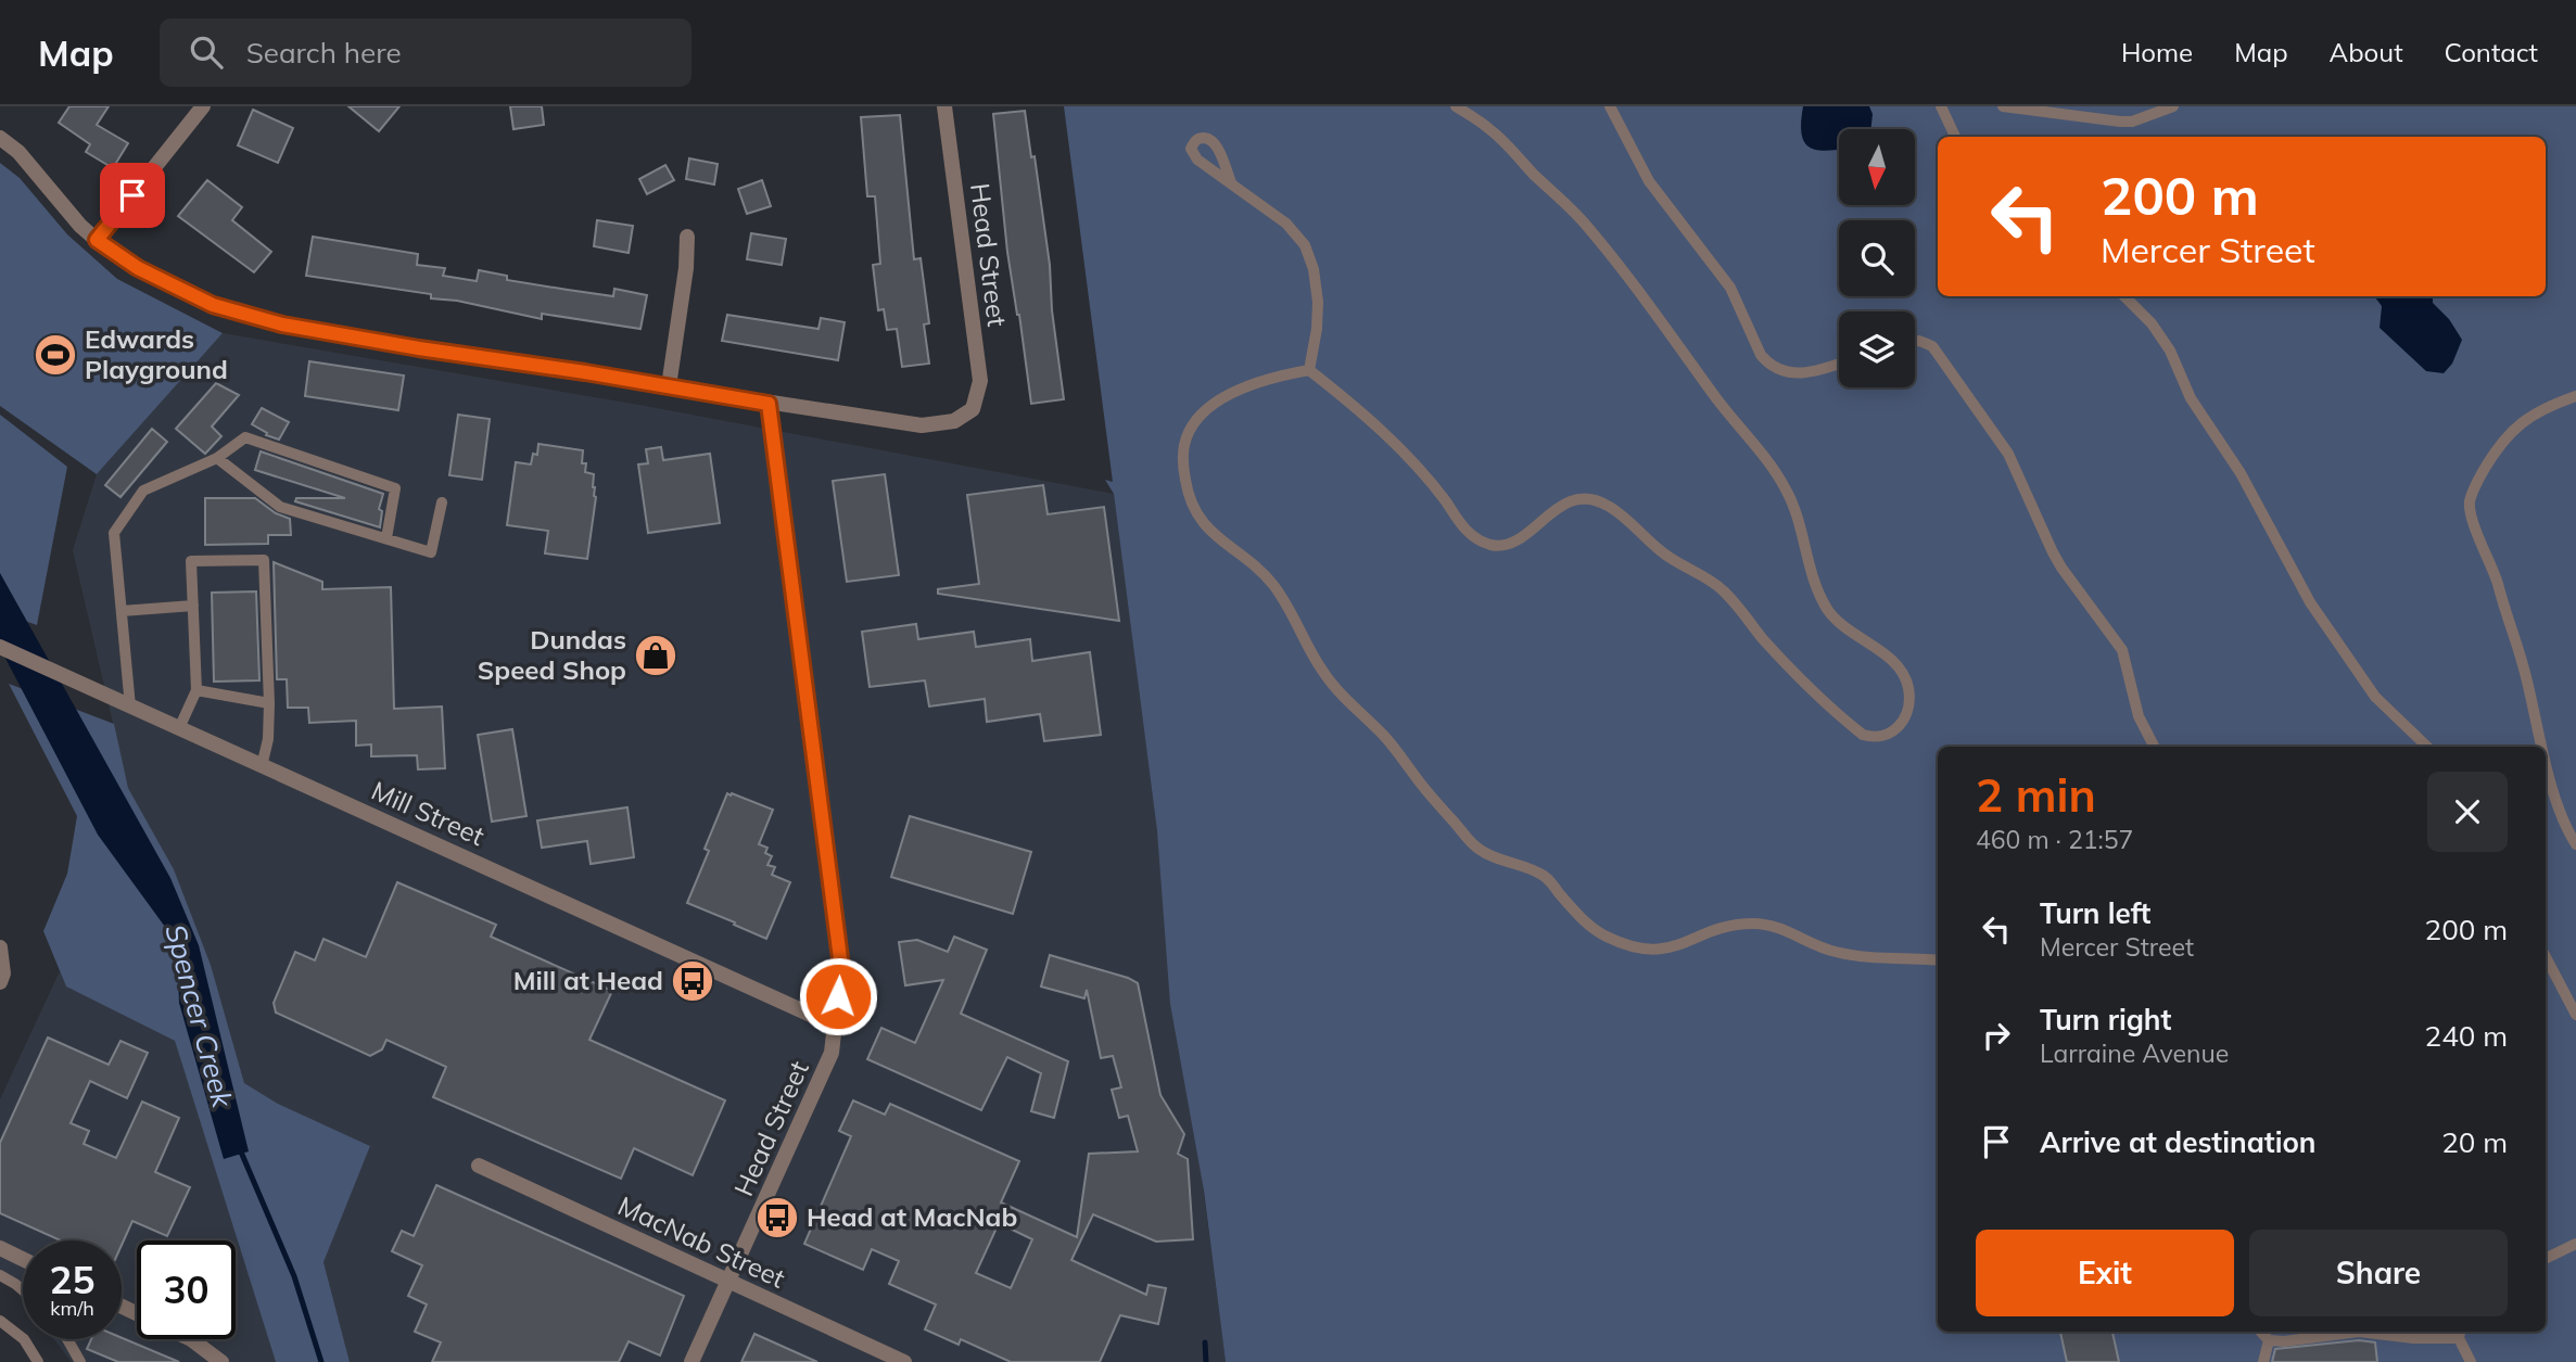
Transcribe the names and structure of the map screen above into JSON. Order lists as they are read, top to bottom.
{
  "streets": {
    "street": ["Head Street", "Mill Street", "MacNab Street"]
  },
  "crossings": [
    ["Head Street", "Mill Street"],
    ["Head Street", "MacNab Street"]
  ],
  "water": ["Spencer Creek"],
  "places": {
    "sports": ["Edwards Playground"],
    "shop": ["Dundas Speed Shop"],
    "bus stop": ["Mill at Head", "Head at MacNab"]
  },
  "north": "bottom",
  "page": {
    "header": "Map",
    "search": "Search here",
    "nav": [
      "Home",
      "Map",
      "About",
      "Contact"
    ],
    "turn": ["200 m", "Mercer Street"],
    "heading": ["2 min", "460 m · 21:57"],
    "list": [
      {
        "name": "Turn left",
        "note": "Mercer Street",
        "value": "200 m"
      },
      {
        "name": "Turn right",
        "note": "Larraine Avenue",
        "value": "240 m"
      },
      {
        "name": "Arrive at destination",
        "value": "20 m"
      }
    ],
    "buttons": ["Exit", "Share"],
    "speed": "25 km/h",
    "limit": "30"
  }
}
